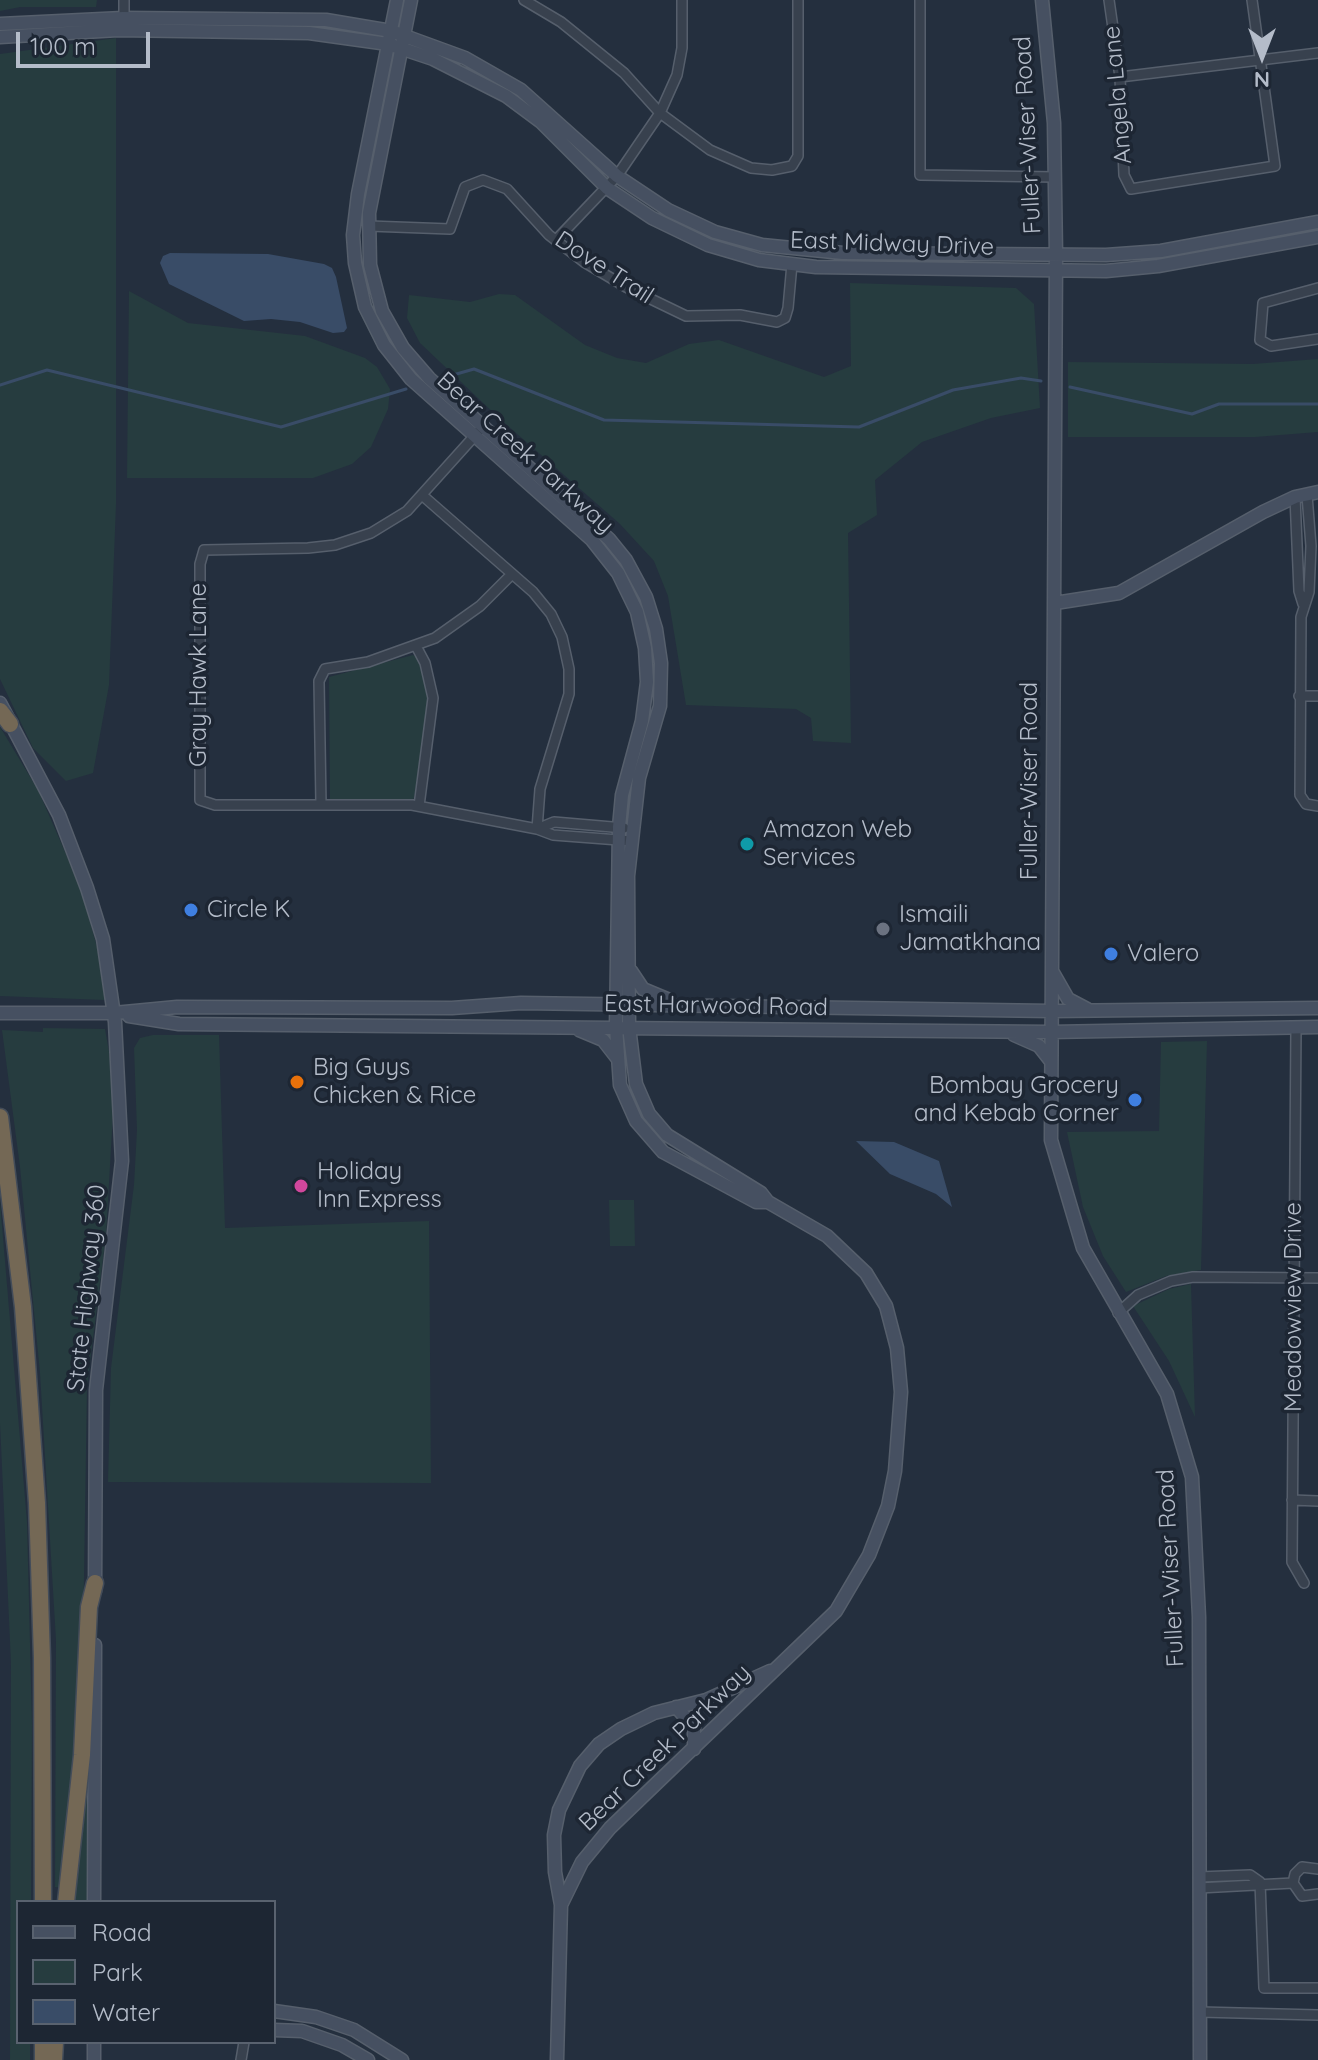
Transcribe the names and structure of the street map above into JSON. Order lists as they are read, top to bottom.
{
  "streets": {
    "street": [
      "Angela Lane",
      "Fuller-Wiser Road",
      "East Midway Drive",
      "Dove Trail",
      "Bear Creek Parkway",
      "Gray Hawk Lane",
      "East Harwood Road",
      "State Highway 360",
      "Meadowview Drive"
    ]
  },
  "crossings": [
    ["Fuller-Wiser Road", "East Midway Drive"],
    ["Fuller-Wiser Road", "East Harwood Road"],
    ["East Midway Drive", "Dove Trail"],
    ["East Midway Drive", "Bear Creek Parkway"],
    ["Dove Trail", "Bear Creek Parkway"],
    ["Bear Creek Parkway", "East Harwood Road"],
    ["East Harwood Road", "State Highway 360"],
    ["East Harwood Road", "Meadowview Drive"]
  ],
  "places": [
    "Amazon Web Services",
    "Circle K",
    "Ismaili Jamatkhana",
    "Valero",
    "Big Guys Chicken & Rice",
    "Bombay Grocery and Kebab Corner",
    "Holiday Inn Express"
  ],
  "legend": ["Road", "Park", "Water"],
  "scale_bar": "100 m",
  "north": "bottom"
}
